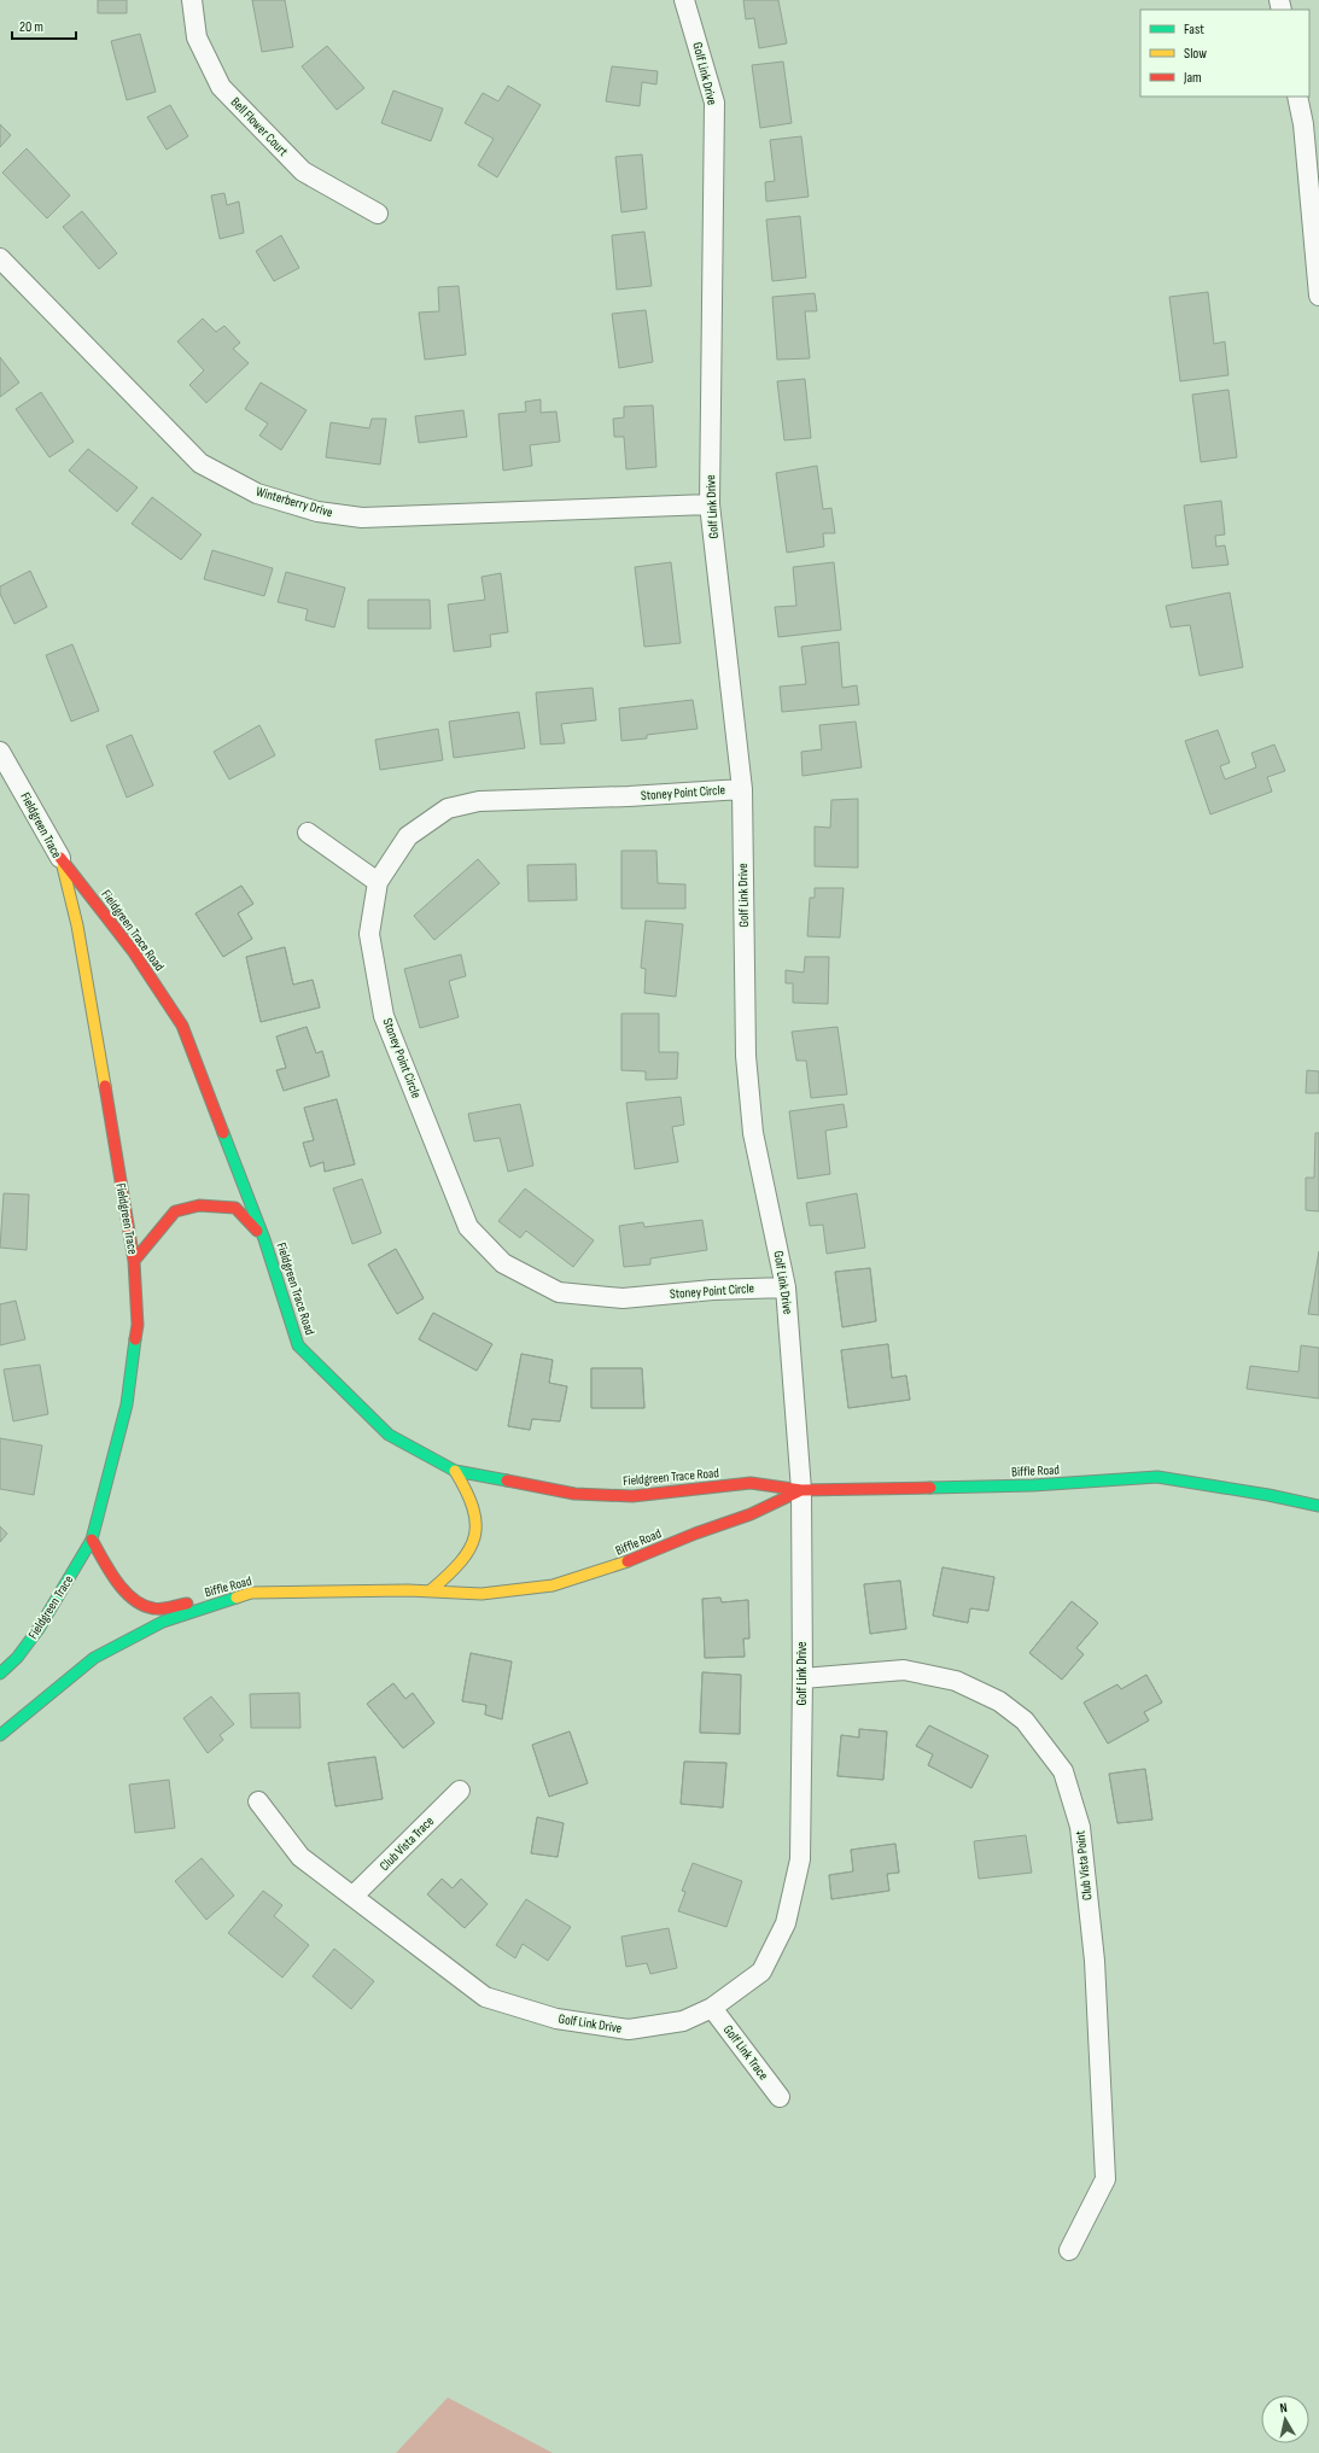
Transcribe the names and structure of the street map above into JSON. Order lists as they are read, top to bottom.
{
  "streets": {
    "street": [
      "Golf Link Drive",
      "Bell Flower Court",
      "Winterberry Drive",
      "Stoney Point Circle",
      "Fieldgreen Trace",
      "Fieldgreen Trace Road",
      "Biffle Road",
      "Club Vista Trace",
      "Club Vista Point",
      "Golf Link Trace"
    ]
  },
  "crossings": [
    ["Golf Link Drive", "Winterberry Drive"],
    ["Golf Link Drive", "Stoney Point Circle"],
    ["Golf Link Drive", "Fieldgreen Trace Road"],
    ["Golf Link Drive", "Biffle Road"],
    ["Golf Link Drive", "Club Vista Trace"],
    ["Golf Link Drive", "Club Vista Point"],
    ["Golf Link Drive", "Golf Link Trace"],
    ["Fieldgreen Trace", "Fieldgreen Trace Road"],
    ["Fieldgreen Trace Road", "Biffle Road"]
  ],
  "legend": ["Fast", "Slow", "Jam"],
  "scale_bar": "20 m",
  "north": "top"
}
